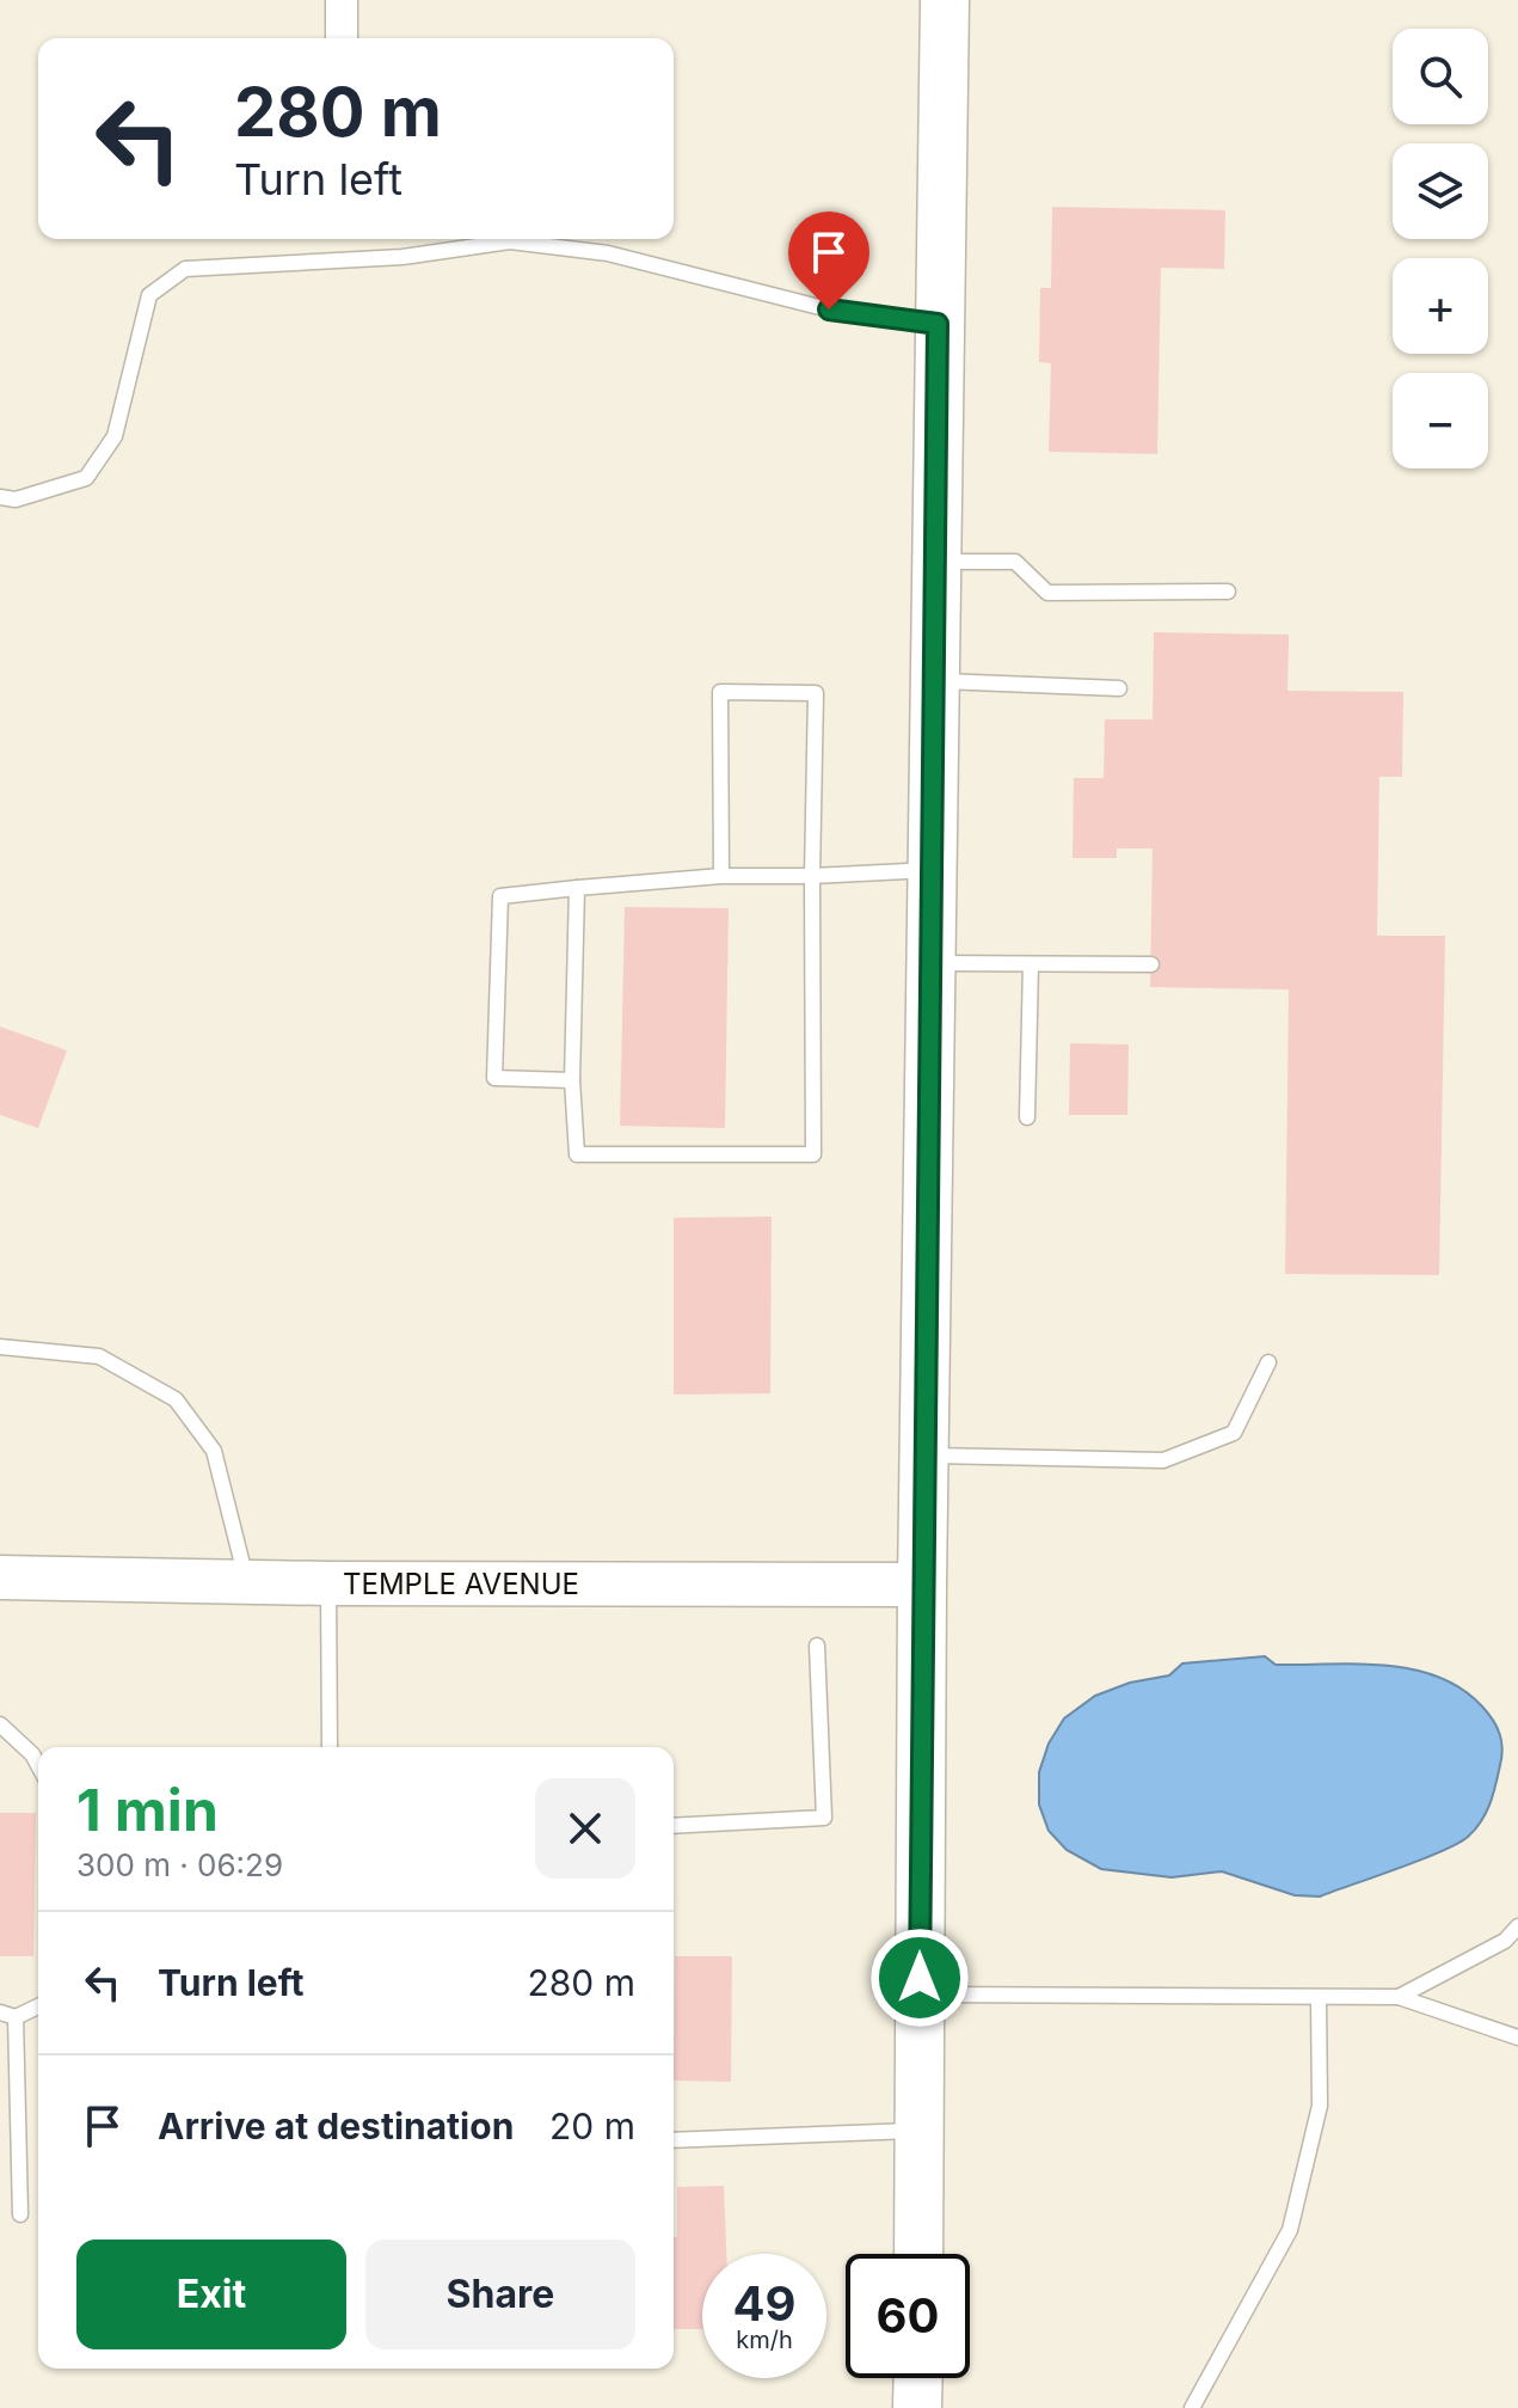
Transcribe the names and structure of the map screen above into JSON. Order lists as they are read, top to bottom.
{
  "streets": {
    "street": ["TEMPLE AVENUE"]
  },
  "page": {
    "map_buttons": ["+", "−"],
    "turn": ["280 m", "Turn left"],
    "heading": ["1 min", "300 m · 06:29"],
    "list": [
      {
        "name": "Turn left",
        "value": "280 m"
      },
      {
        "name": "Arrive at destination",
        "value": "20 m"
      }
    ],
    "buttons": ["Exit", "Share"],
    "speed": "49 km/h",
    "limit": "60"
  }
}
